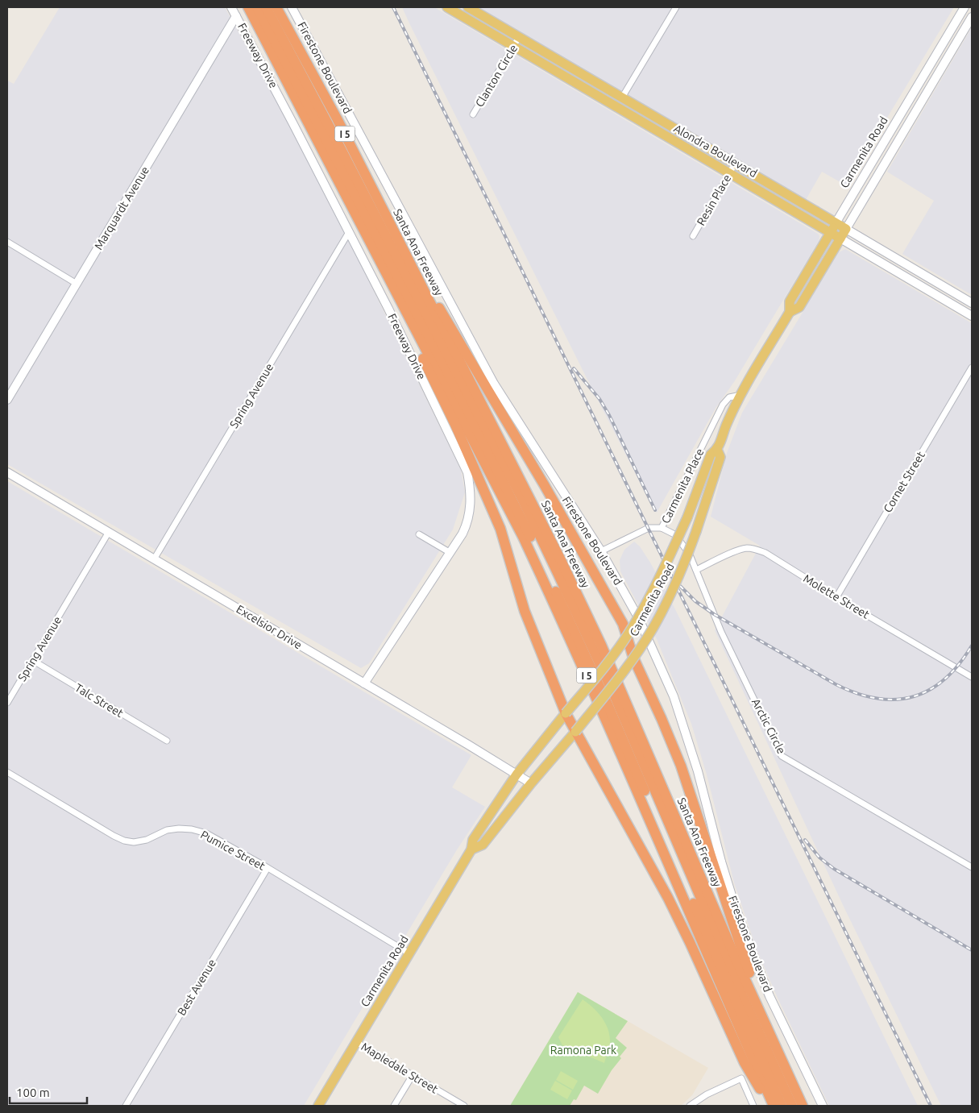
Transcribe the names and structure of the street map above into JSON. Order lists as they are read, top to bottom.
{
  "streets": {
    "highway": ["I 5", "Santa Ana Freeway"],
    "main road": ["Alondra Boulevard", "Carmenita Road"],
    "street": [
      "Freeway Drive",
      "Firestone Boulevard",
      "Clanton Circle",
      "Resin Place",
      "Marquardt Avenue",
      "Spring Avenue",
      "Cornet Street",
      "Carmenita Place",
      "Molette Street",
      "Excelsior Drive",
      "Talc Street",
      "Arctic Circle",
      "Pumice Street",
      "Best Avenue",
      "Mapledale Street"
    ]
  },
  "crossings": [
    ["Freeway Drive", "Marquardt Avenue"],
    ["Freeway Drive", "Spring Avenue"],
    ["Freeway Drive", "Excelsior Drive"],
    ["Firestone Boulevard", "Carmenita Place"],
    ["Clanton Circle", "Alondra Boulevard"],
    ["Alondra Boulevard", "Carmenita Road"],
    ["Alondra Boulevard", "Resin Place"],
    ["Carmenita Road", "Carmenita Place"],
    ["Carmenita Road", "Excelsior Drive"],
    ["Carmenita Road", "Pumice Street"],
    ["Carmenita Road", "Mapledale Street"],
    ["Spring Avenue", "Excelsior Drive"],
    ["Spring Avenue", "Talc Street"],
    ["Cornet Street", "Molette Street"],
    ["Carmenita Place", "Arctic Circle"],
    ["Molette Street", "Arctic Circle"],
    ["Pumice Street", "Best Avenue"]
  ],
  "parks": ["Ramona Park"],
  "scale_bar": "100 m"
}
